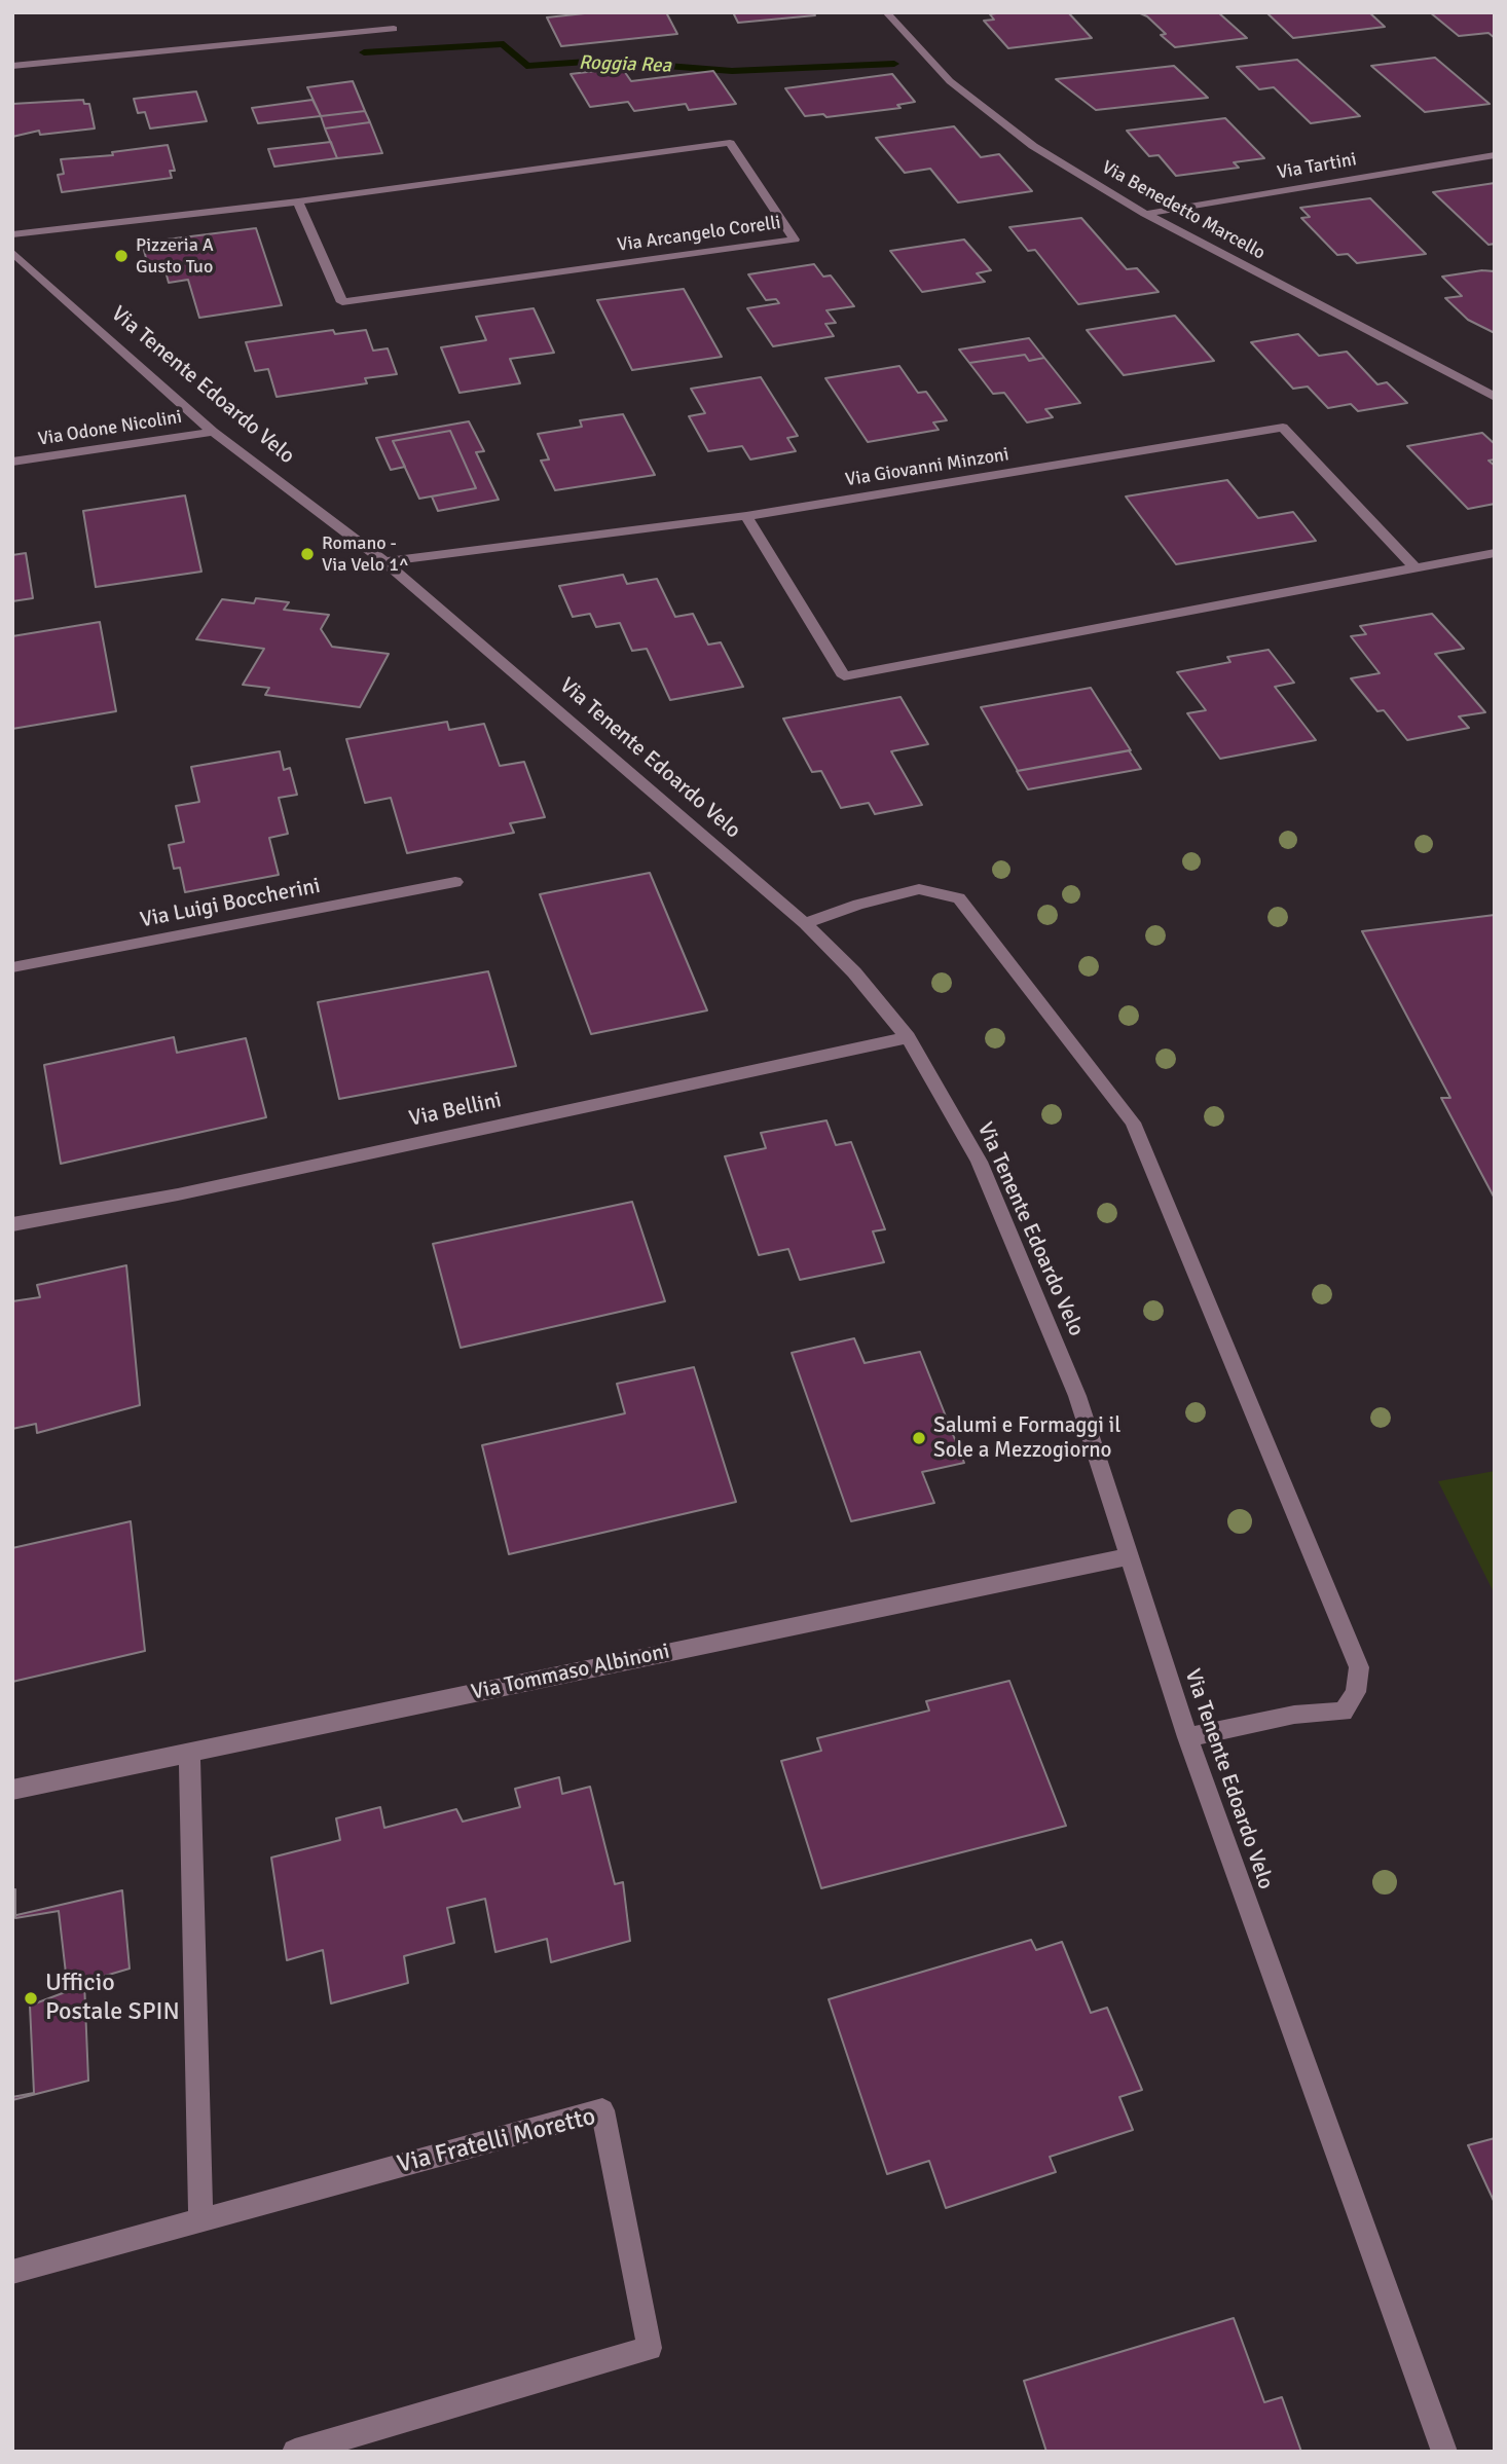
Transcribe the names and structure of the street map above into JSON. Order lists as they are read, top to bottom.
{
  "streets": {
    "street": [
      "Via Tartini",
      "Via Benedetto Marcello",
      "Via Arcangelo Corelli",
      "Via Tenente Edoardo Velo",
      "Via Odone Nicolini",
      "Via Giovanni Minzoni",
      "Via Luigi Boccherini",
      "Via Bellini",
      "Via Tommaso Albinoni",
      "Via Fratelli Moretto"
    ]
  },
  "crossings": [
    ["Via Tartini", "Via Benedetto Marcello"],
    ["Via Tenente Edoardo Velo", "Via Odone Nicolini"],
    ["Via Tenente Edoardo Velo", "Via Giovanni Minzoni"],
    ["Via Tenente Edoardo Velo", "Via Bellini"],
    ["Via Tenente Edoardo Velo", "Via Tommaso Albinoni"]
  ],
  "water": ["Roggia Rea"],
  "places": [
    "Pizzeria A Gusto Tuo",
    "Romano - Via Velo 1^",
    "Salumi e Formaggi il Sole a Mezzogiorno",
    "Ufficio Postale SPIN"
  ]
}
